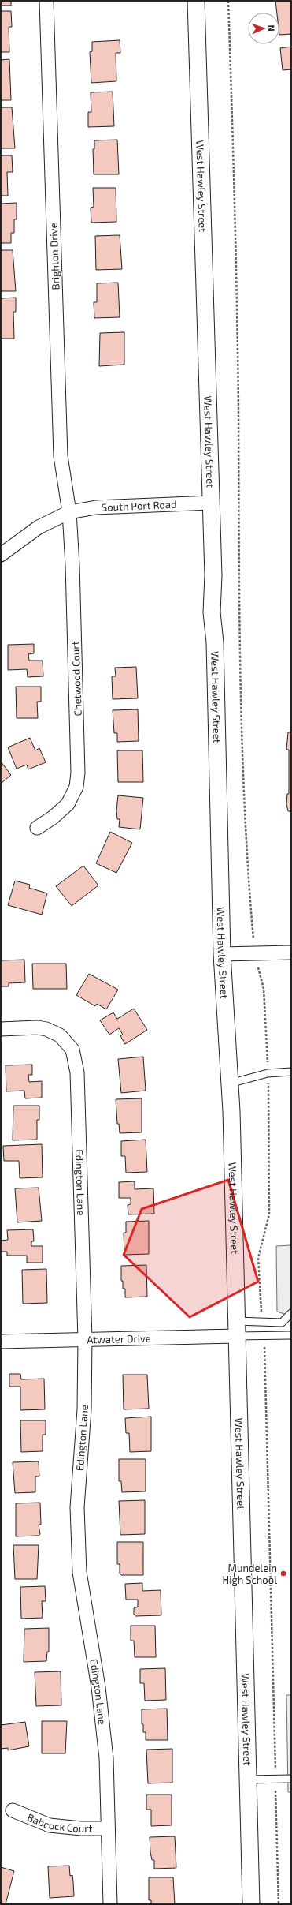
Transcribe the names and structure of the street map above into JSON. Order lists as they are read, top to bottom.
{
  "streets": {
    "street": [
      "West Hawley Street",
      "Brighton Drive",
      "South Port Road",
      "Chetwood Court",
      "Edington Lane",
      "Atwater Drive",
      "Babcock Court"
    ]
  },
  "crossings": [
    ["West Hawley Street", "South Port Road"],
    ["West Hawley Street", "Atwater Drive"],
    ["Brighton Drive", "South Port Road"],
    ["Brighton Drive", "Chetwood Court"],
    ["South Port Road", "Chetwood Court"],
    ["Edington Lane", "Atwater Drive"],
    ["Edington Lane", "Babcock Court"]
  ],
  "places": ["Mundelein High School"],
  "north": "right"
}
